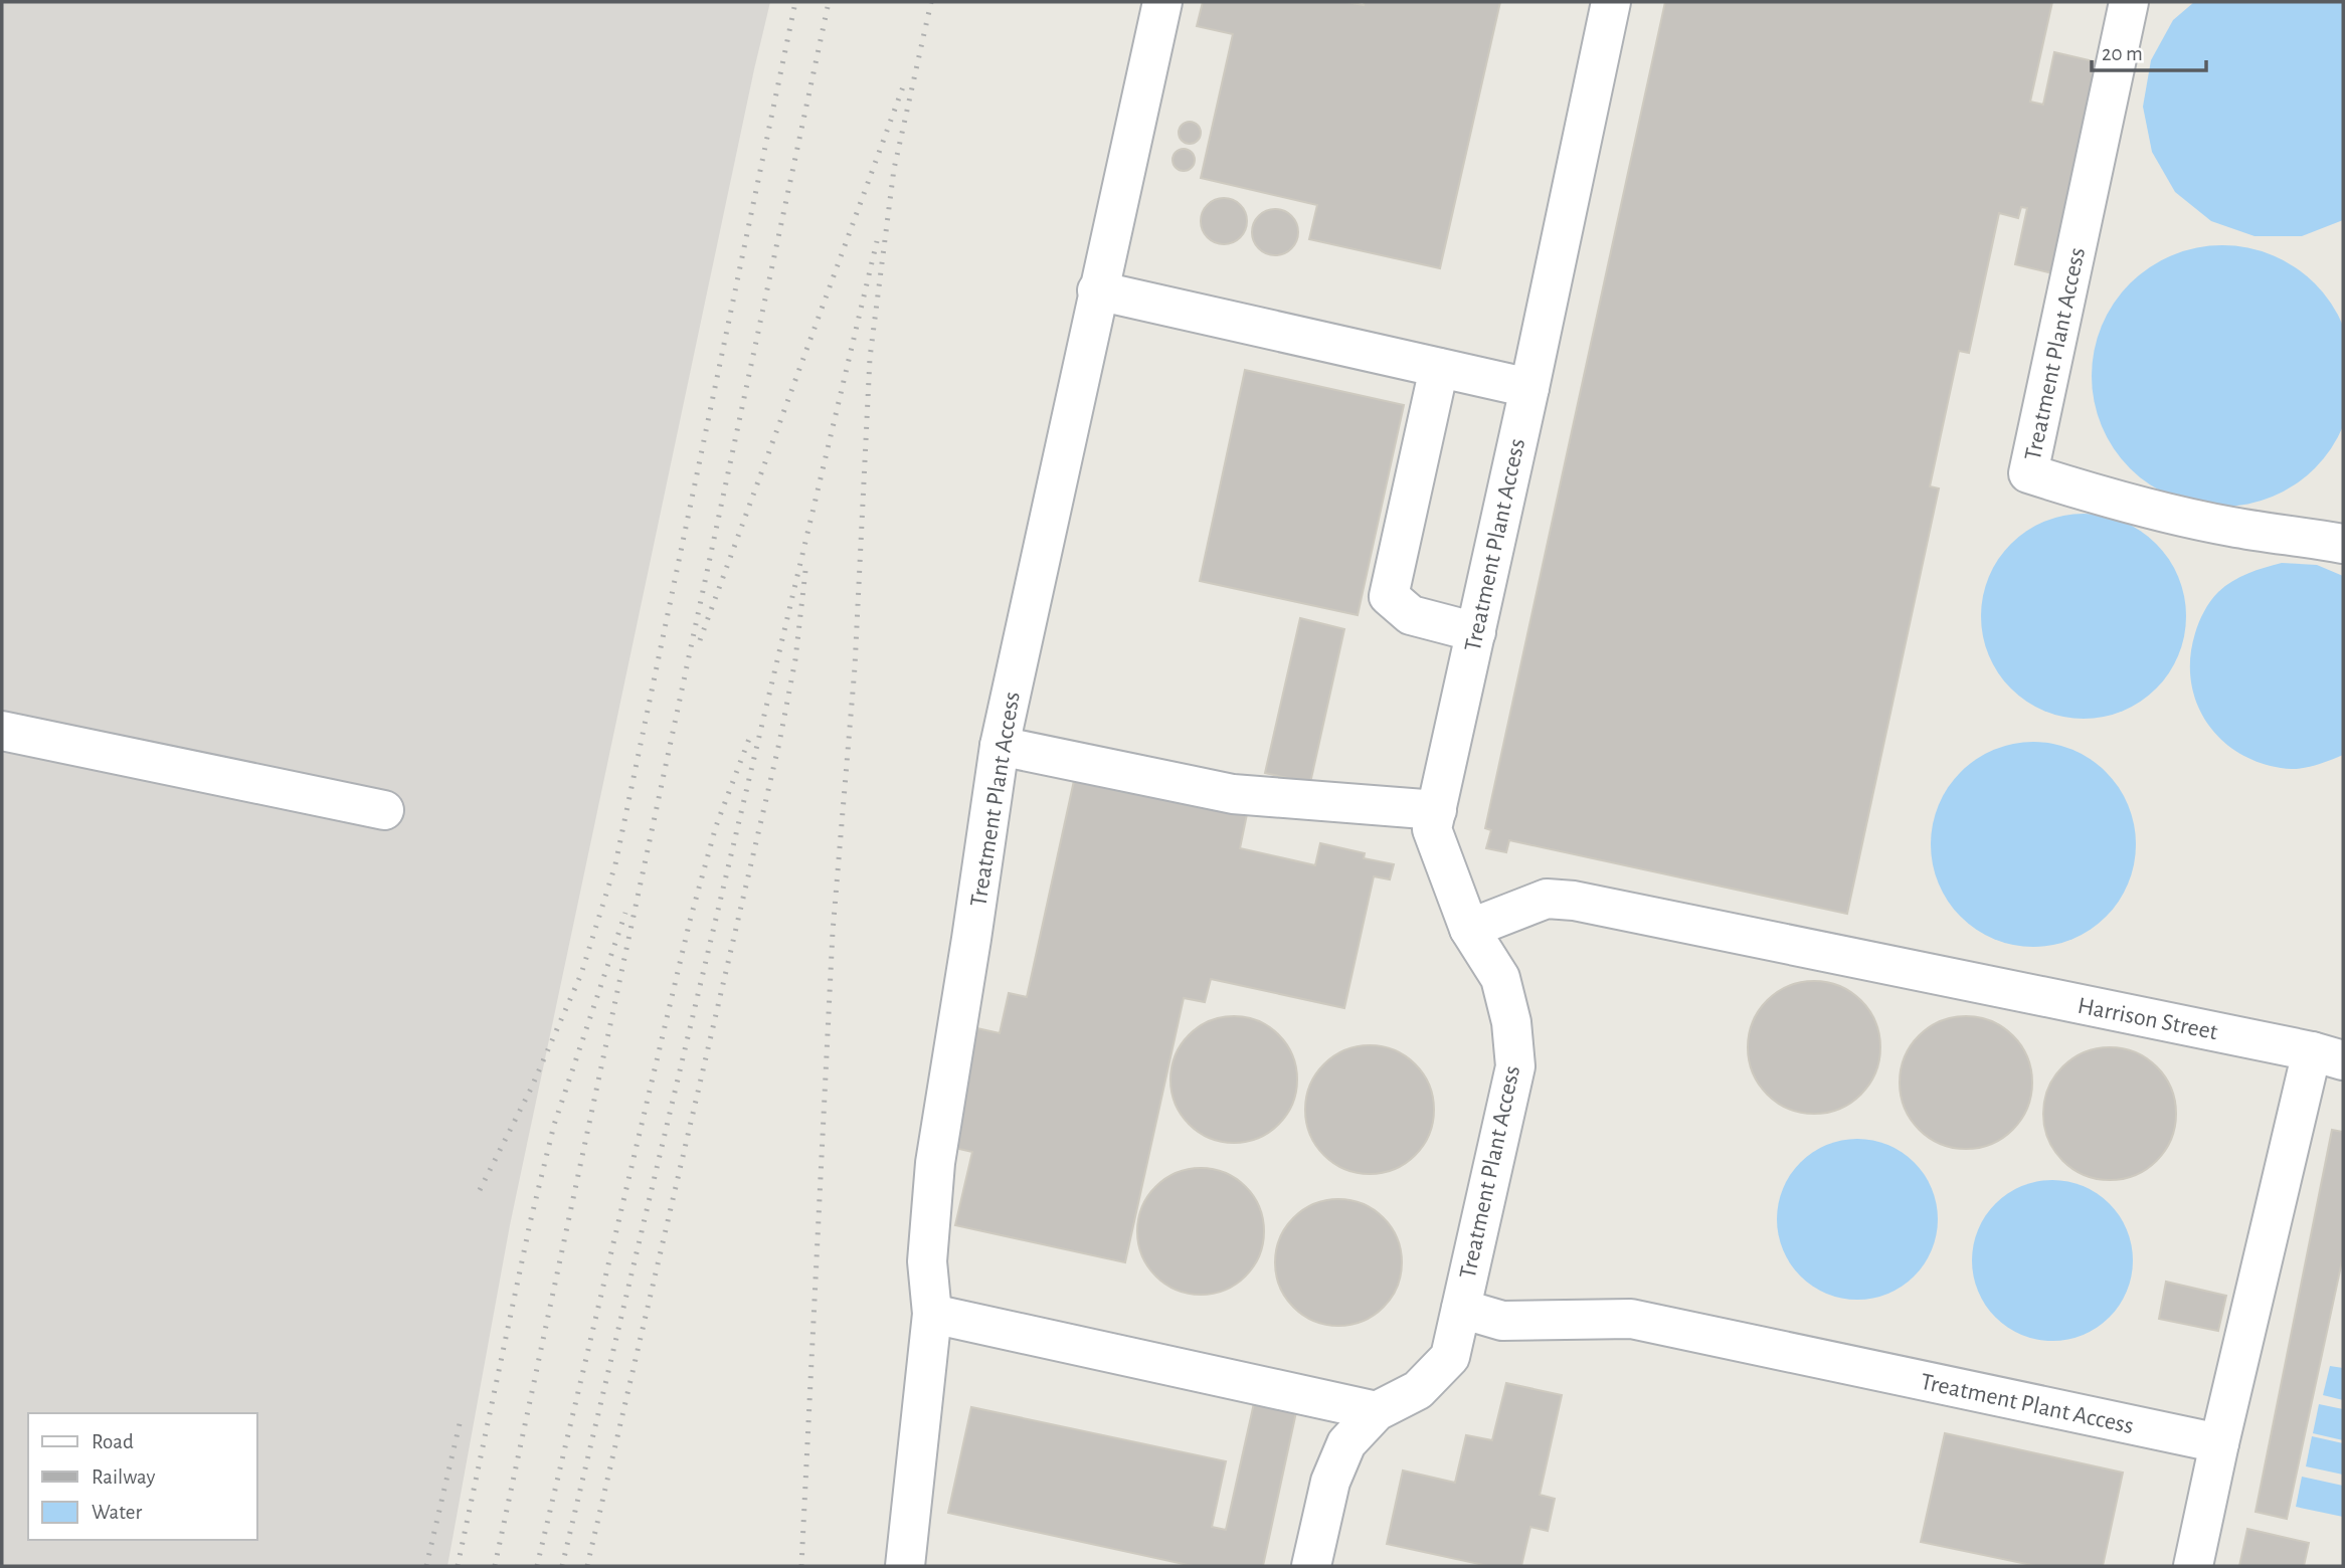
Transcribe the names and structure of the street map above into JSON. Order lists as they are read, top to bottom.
{
  "streets": {
    "lane": ["Treatment Plant Access", "Harrison Street"]
  },
  "crossings": [
    ["Treatment Plant Access", "Harrison Street"]
  ],
  "legend": ["Road", "Railway", "Water"],
  "scale_bar": "20 m"
}
